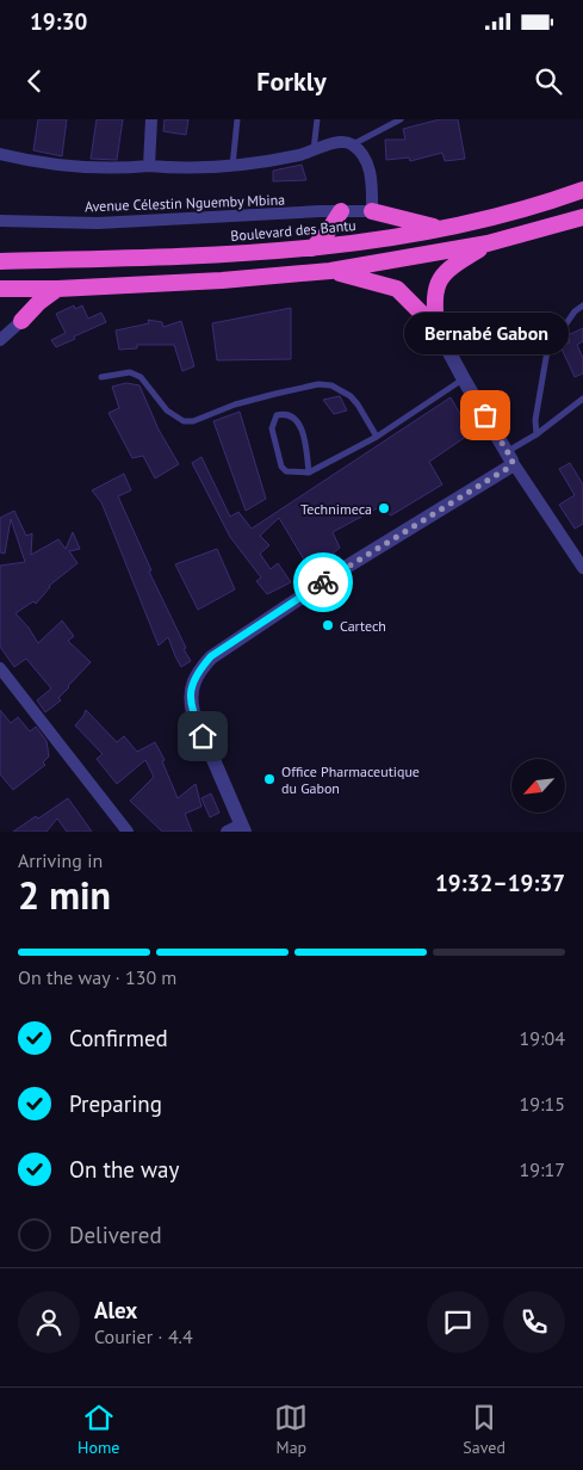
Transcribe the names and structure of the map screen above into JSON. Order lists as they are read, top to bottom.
{
  "streets": {
    "highway": ["Boulevard des Bantu"],
    "street": ["Avenue Célestin Nguemby Mbina"]
  },
  "places": [
    "Bernabé Gabon",
    "Technimeca",
    "Cartech",
    "Office Pharmaceutique du Gabon"
  ],
  "north": "bottom left",
  "page": {
    "status": "19:30",
    "header": "Forkly",
    "bubble": "Bernabé Gabon",
    "heading": ["2 min", "Arriving in", "19:32–19:37"],
    "panel": ["Alex", "Courier · 4.4"],
    "bar": "On the way · 130 m",
    "list": [
      ["Confirmed", "19:04"],
      ["Preparing", "19:15"],
      ["On the way", "19:17"],
      "Delivered"
    ],
    "tabs": ["Home", "Map", "Saved"]
  }
}
